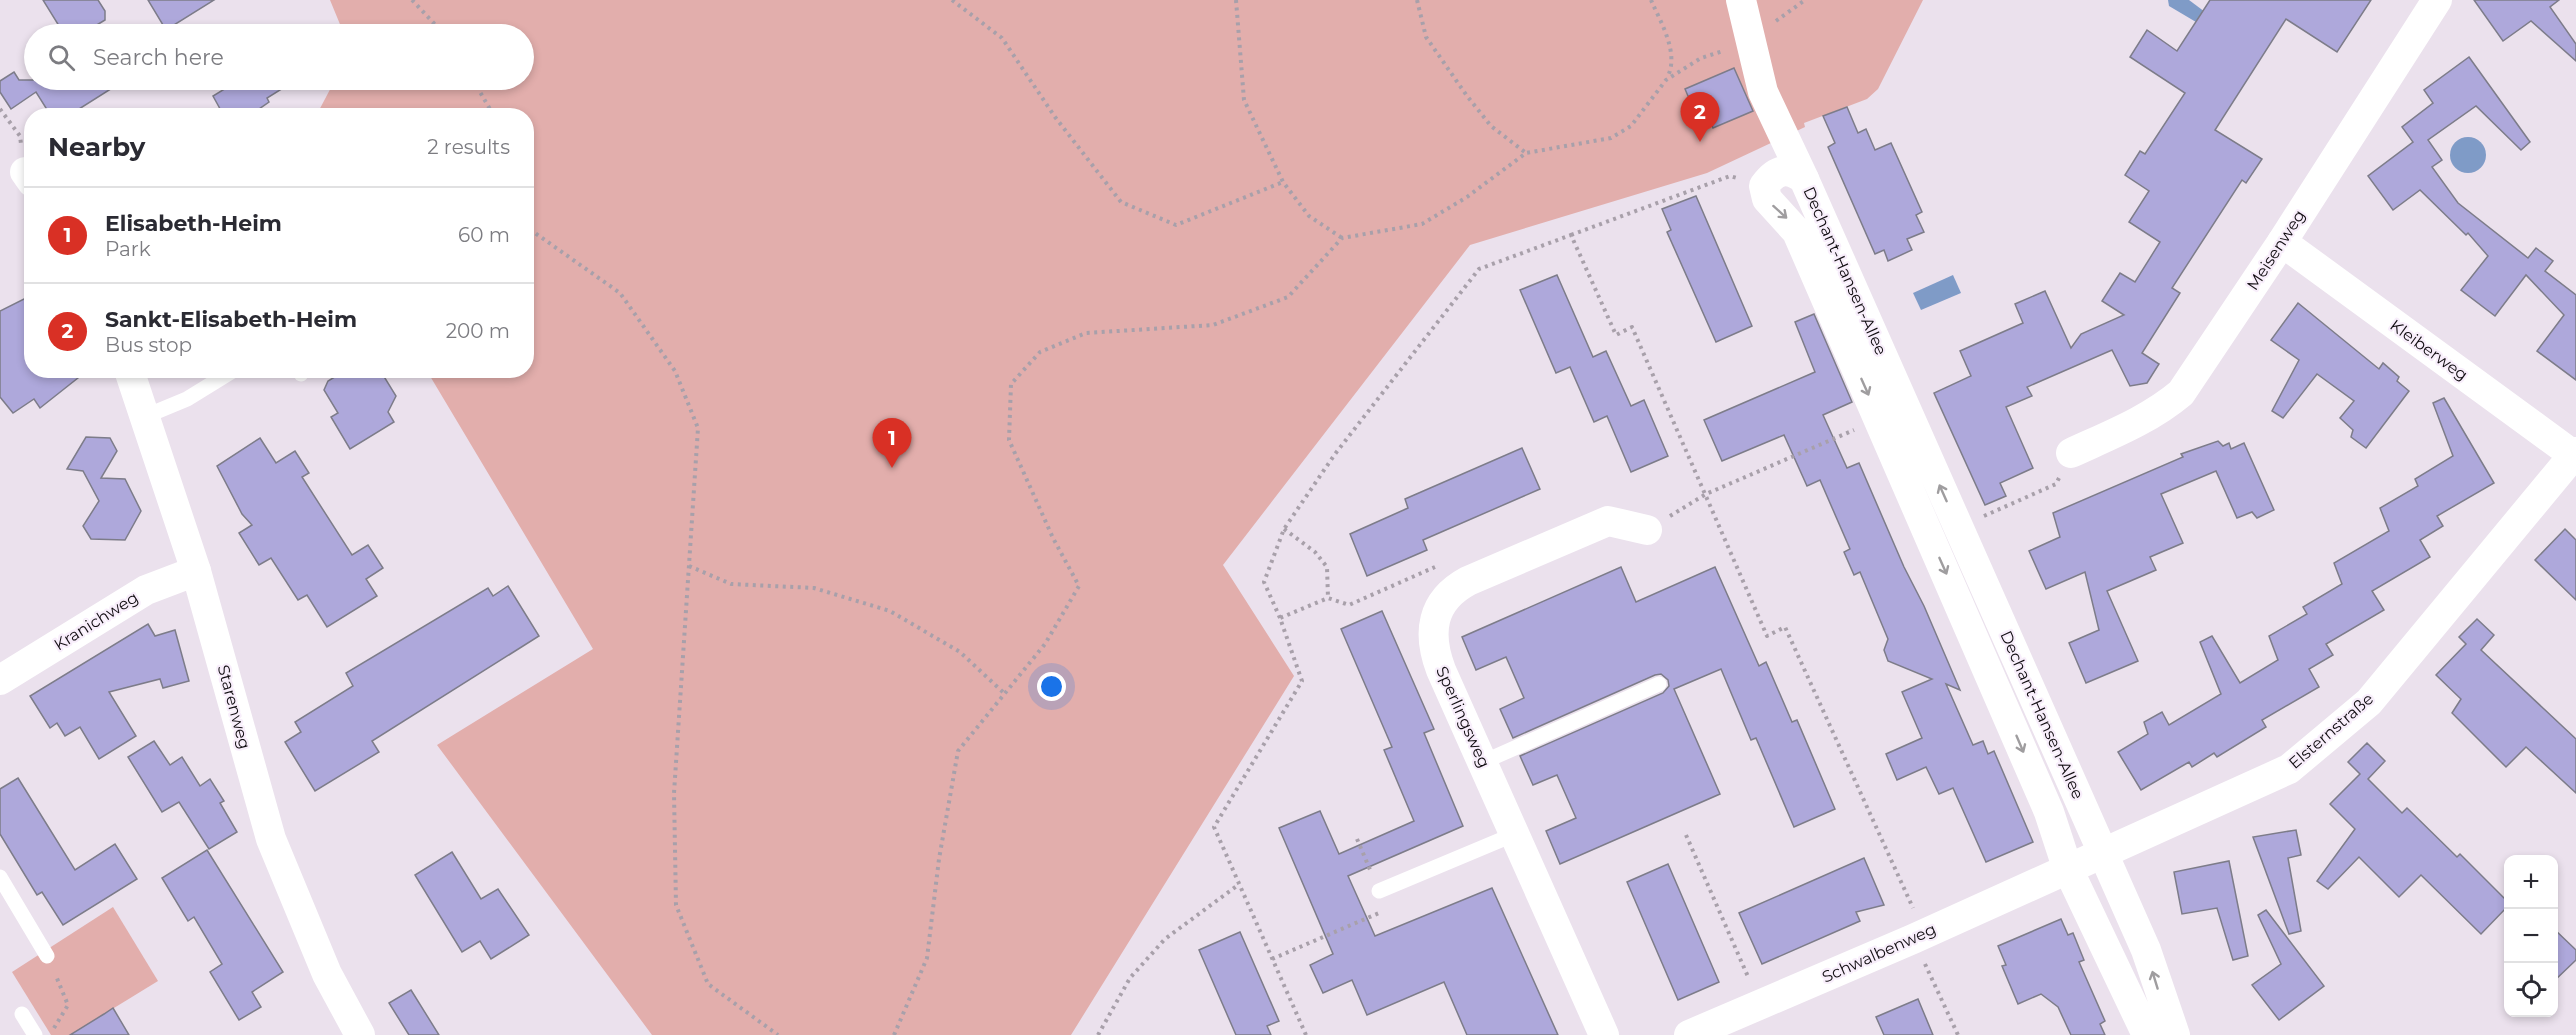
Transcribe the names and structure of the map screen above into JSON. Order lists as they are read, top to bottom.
{
  "streets": {
    "street": [
      "Meisenweg",
      "Dechant-Hansen-Allee",
      "Kleiberweg",
      "Kranichweg",
      "Starenweg",
      "Sperlingsweg",
      "Elsternstraße",
      "Schwalbenweg"
    ]
  },
  "crossings": [
    ["Meisenweg", "Kleiberweg"],
    ["Dechant-Hansen-Allee", "Elsternstraße"],
    ["Dechant-Hansen-Allee", "Schwalbenweg"],
    ["Kleiberweg", "Elsternstraße"],
    ["Kranichweg", "Starenweg"],
    ["Elsternstraße", "Schwalbenweg"]
  ],
  "page": {
    "search": "Search here",
    "pins": ["2", "1"],
    "heading": ["Nearby", "2 results"],
    "list": [
      {
        "mark": "1",
        "name": "Elisabeth-Heim",
        "note": "Park",
        "value": "60 m"
      },
      {
        "mark": "2",
        "name": "Sankt-Elisabeth-Heim",
        "note": "Bus stop",
        "value": "200 m"
      }
    ],
    "map_buttons": ["+", "−"]
  }
}
